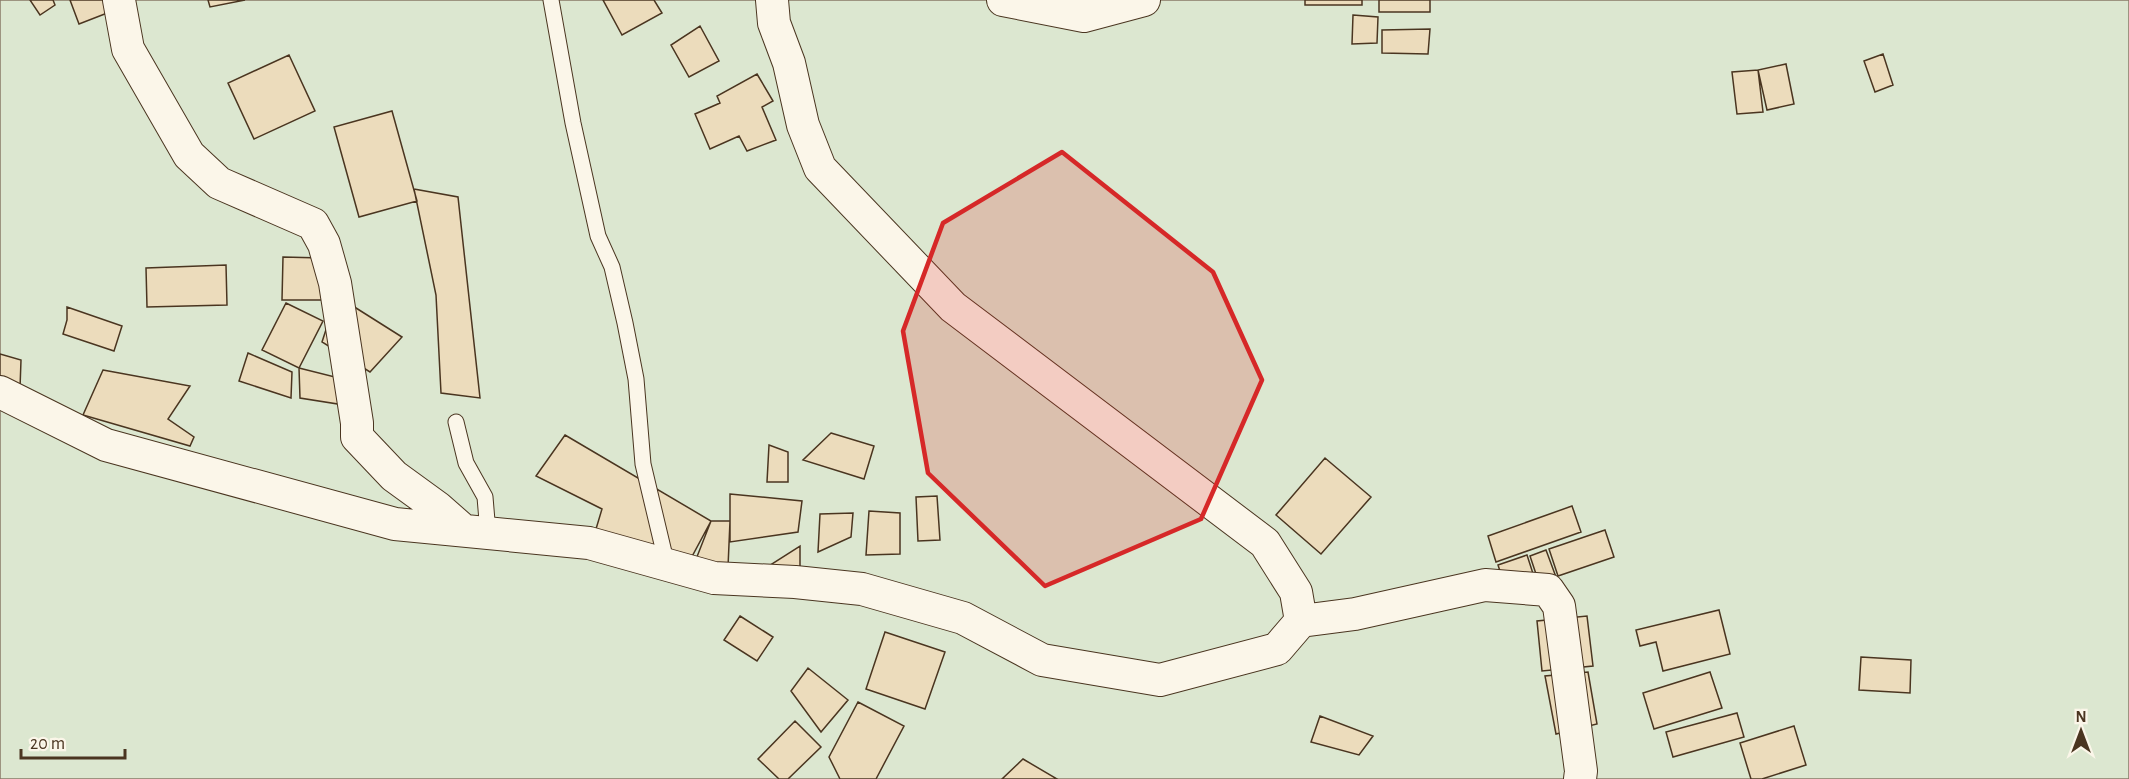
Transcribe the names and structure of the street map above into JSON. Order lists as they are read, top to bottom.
{
  "scale_bar": "20 m",
  "north": "top"
}
